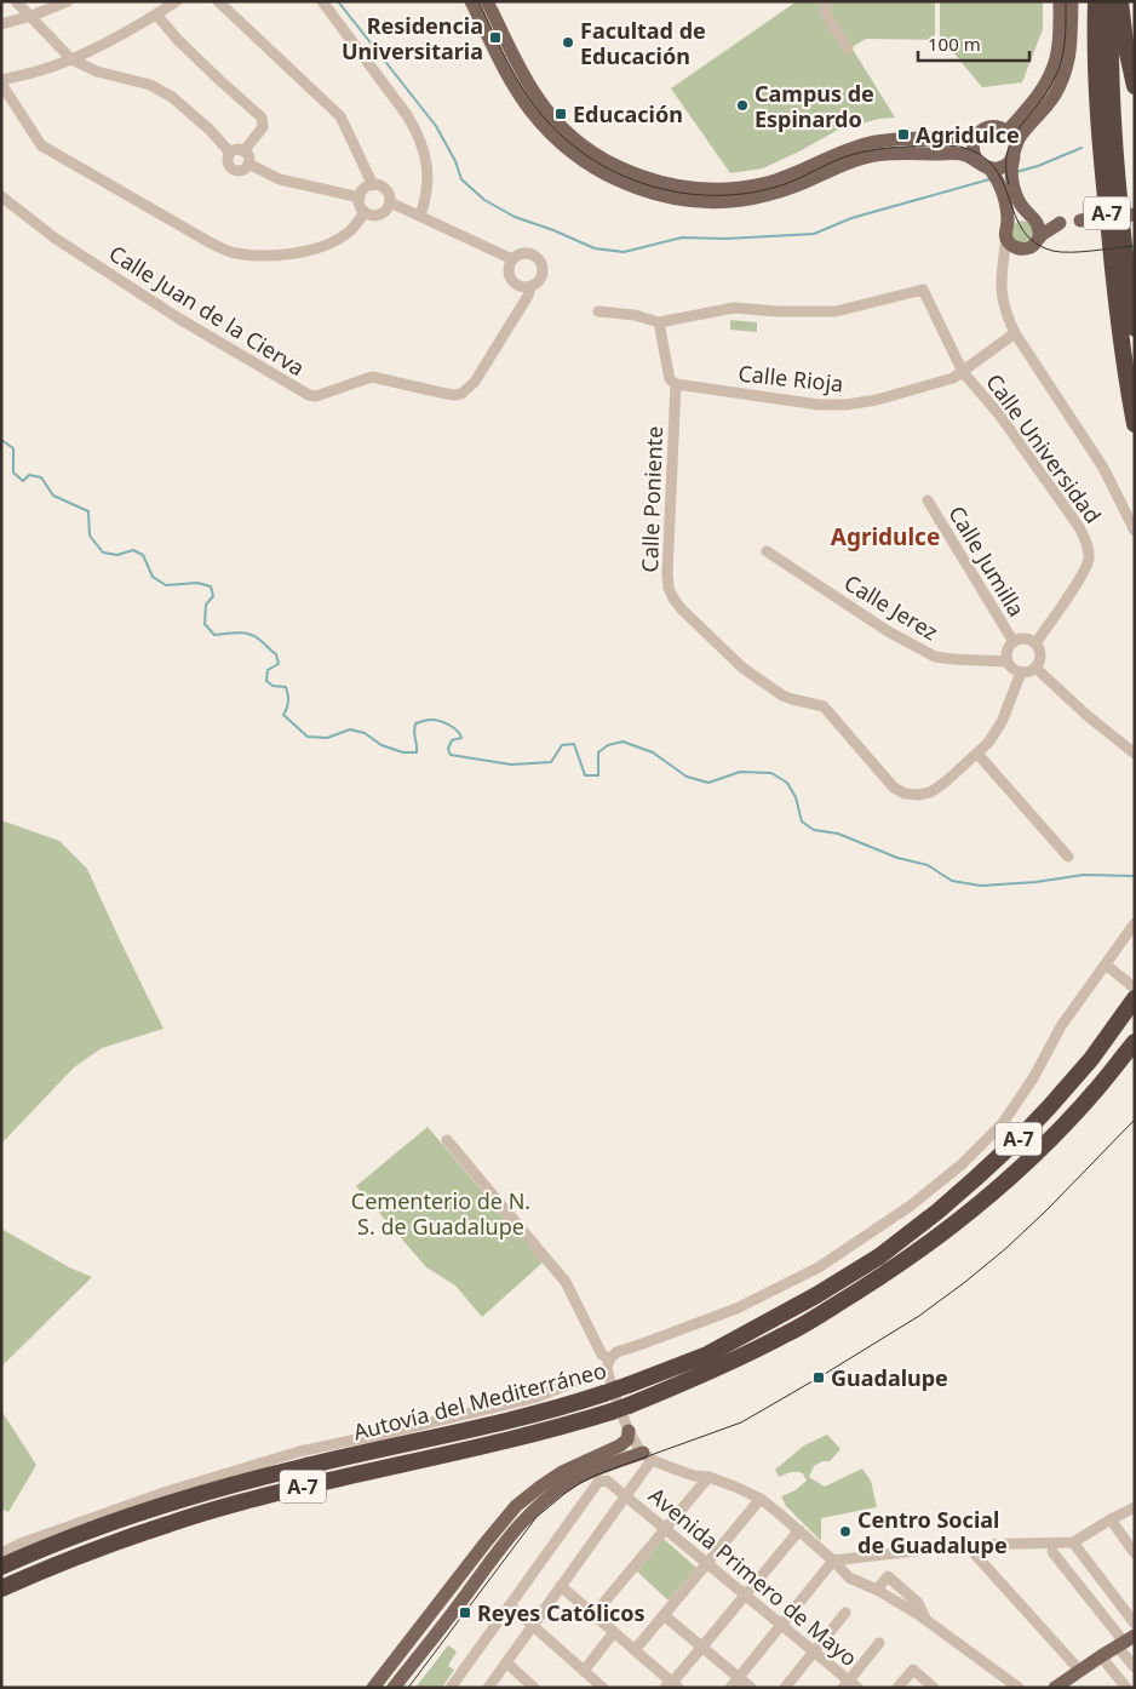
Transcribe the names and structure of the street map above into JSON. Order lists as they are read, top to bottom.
{
  "streets": {
    "highway": ["A-7", "Autovía del Mediterráneo"],
    "street": [
      "Calle Juan de la Cierva",
      "Calle Rioja",
      "Calle Universidad",
      "Calle Poniente",
      "Calle Jumilla",
      "Calle Jerez",
      "Avenida Primero de Mayo"
    ]
  },
  "crossings": [
    ["Calle Rioja", "Calle Universidad"],
    ["Calle Rioja", "Calle Poniente"],
    ["Calle Universidad", "Calle Poniente"],
    ["Calle Universidad", "Calle Jumilla"],
    ["Calle Universidad", "Calle Jerez"],
    ["Calle Poniente", "Calle Jumilla"],
    ["Calle Poniente", "Calle Jerez"],
    ["Calle Jumilla", "Calle Jerez"]
  ],
  "districts": ["Agridulce"],
  "parks": ["Cementerio de N. S. de Guadalupe"],
  "places": {
    "transit": [
      "Residencia Universitaria",
      "Educación",
      "Agridulce",
      "Guadalupe",
      "Reyes Católicos"
    ],
    "other": ["Facultad de Educación", "Campus de Espinardo", "Centro Social de Guadalupe"]
  },
  "scale_bar": "100 m"
}
